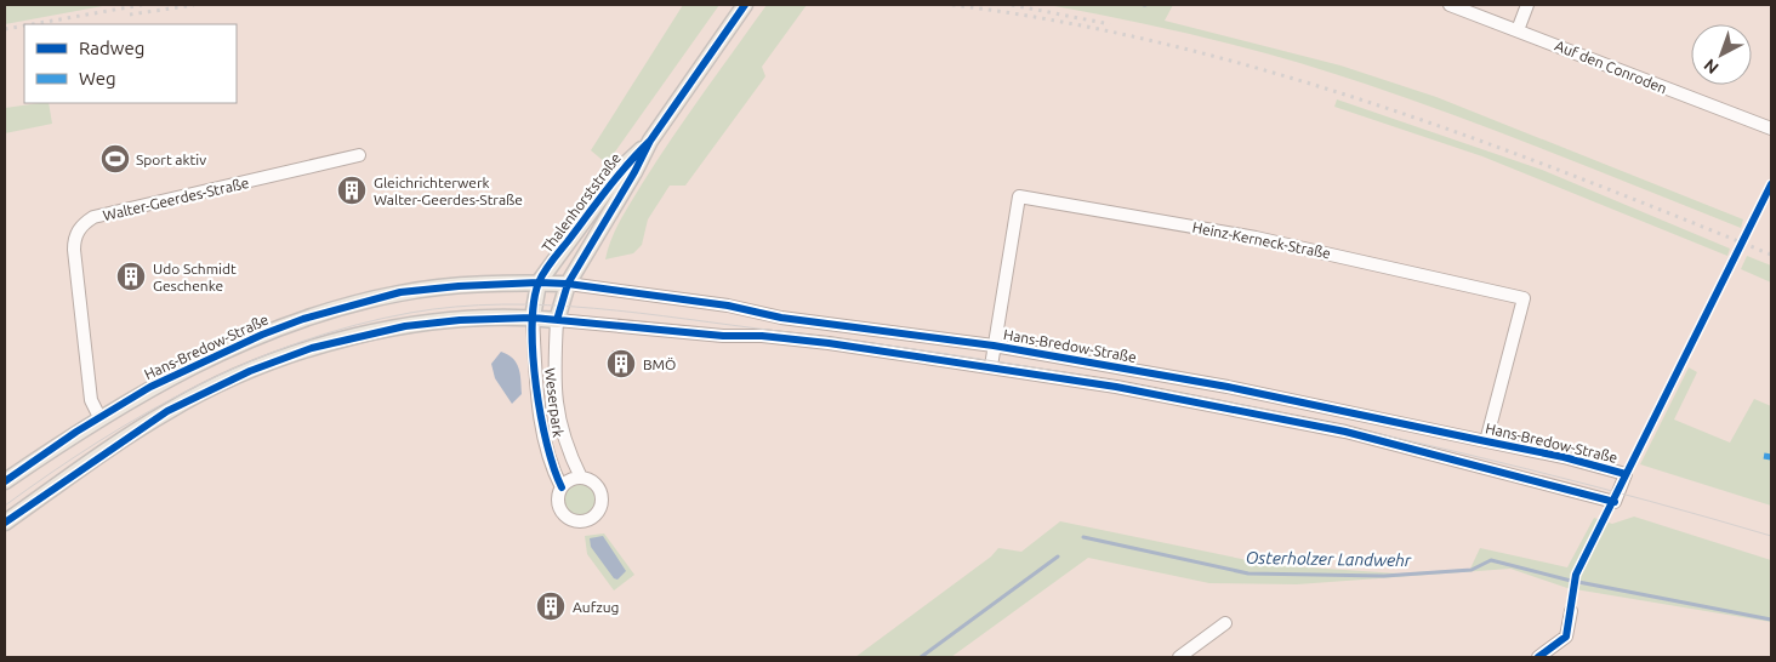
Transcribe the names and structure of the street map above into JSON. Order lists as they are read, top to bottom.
{
  "streets": {
    "main road": ["Thalenhorststraße", "Hans-Bredow-Straße"],
    "street": [
      "Auf den Conroden",
      "Walter-Geerdes-Straße",
      "Heinz-Kerneck-Straße",
      "Weserpark"
    ]
  },
  "crossings": [
    ["Walter-Geerdes-Straße", "Hans-Bredow-Straße"],
    ["Thalenhorststraße", "Hans-Bredow-Straße"],
    ["Thalenhorststraße", "Weserpark"],
    ["Heinz-Kerneck-Straße", "Hans-Bredow-Straße"],
    ["Hans-Bredow-Straße", "Weserpark"]
  ],
  "water": ["Osterholzer Landwehr"],
  "places": {
    "sports": ["Sport aktiv"],
    "building": [
      "Gleichrichterwerk Walter-Geerdes-Straße",
      "Udo Schmidt Geschenke",
      "BMÖ",
      "Aufzug"
    ]
  },
  "legend": ["Radweg", "Weg"],
  "north": "bottom left"
}
